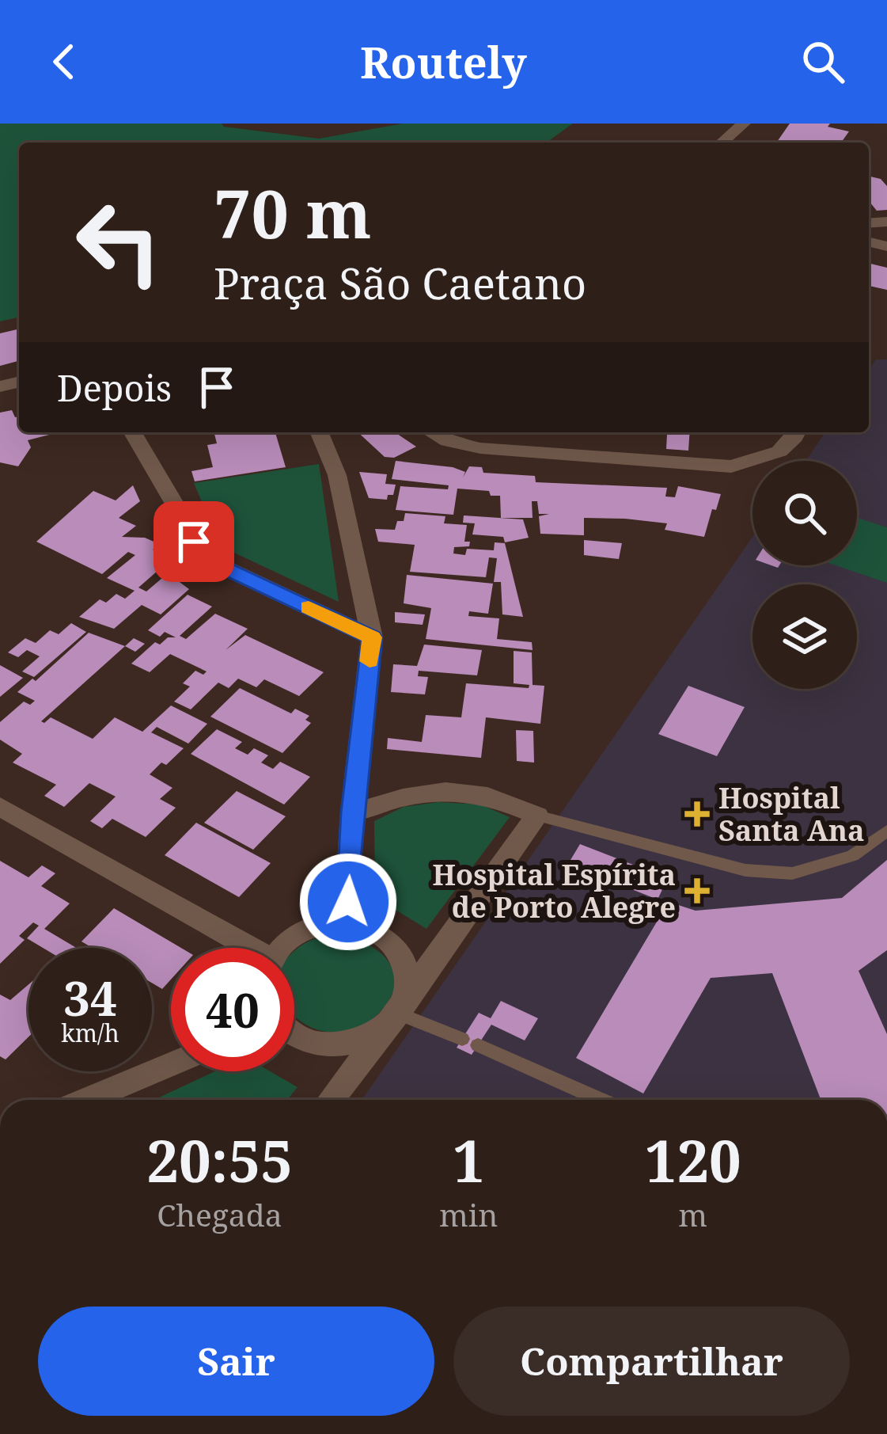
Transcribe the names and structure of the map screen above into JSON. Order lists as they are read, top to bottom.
{
  "places": {
    "health": ["Hospital Santa Ana", "Hospital Espírita de Porto Alegre"]
  },
  "page": {
    "header": "Routely",
    "turn": ["70 m", "Praça São Caetano"],
    "then": "Depois",
    "speed": "34 km/h",
    "limit": "40",
    "eta": [
      "20:55",
      "Chegada",
      "1",
      "min",
      "120",
      "m"
    ],
    "buttons": ["Sair", "Compartilhar"]
  }
}
